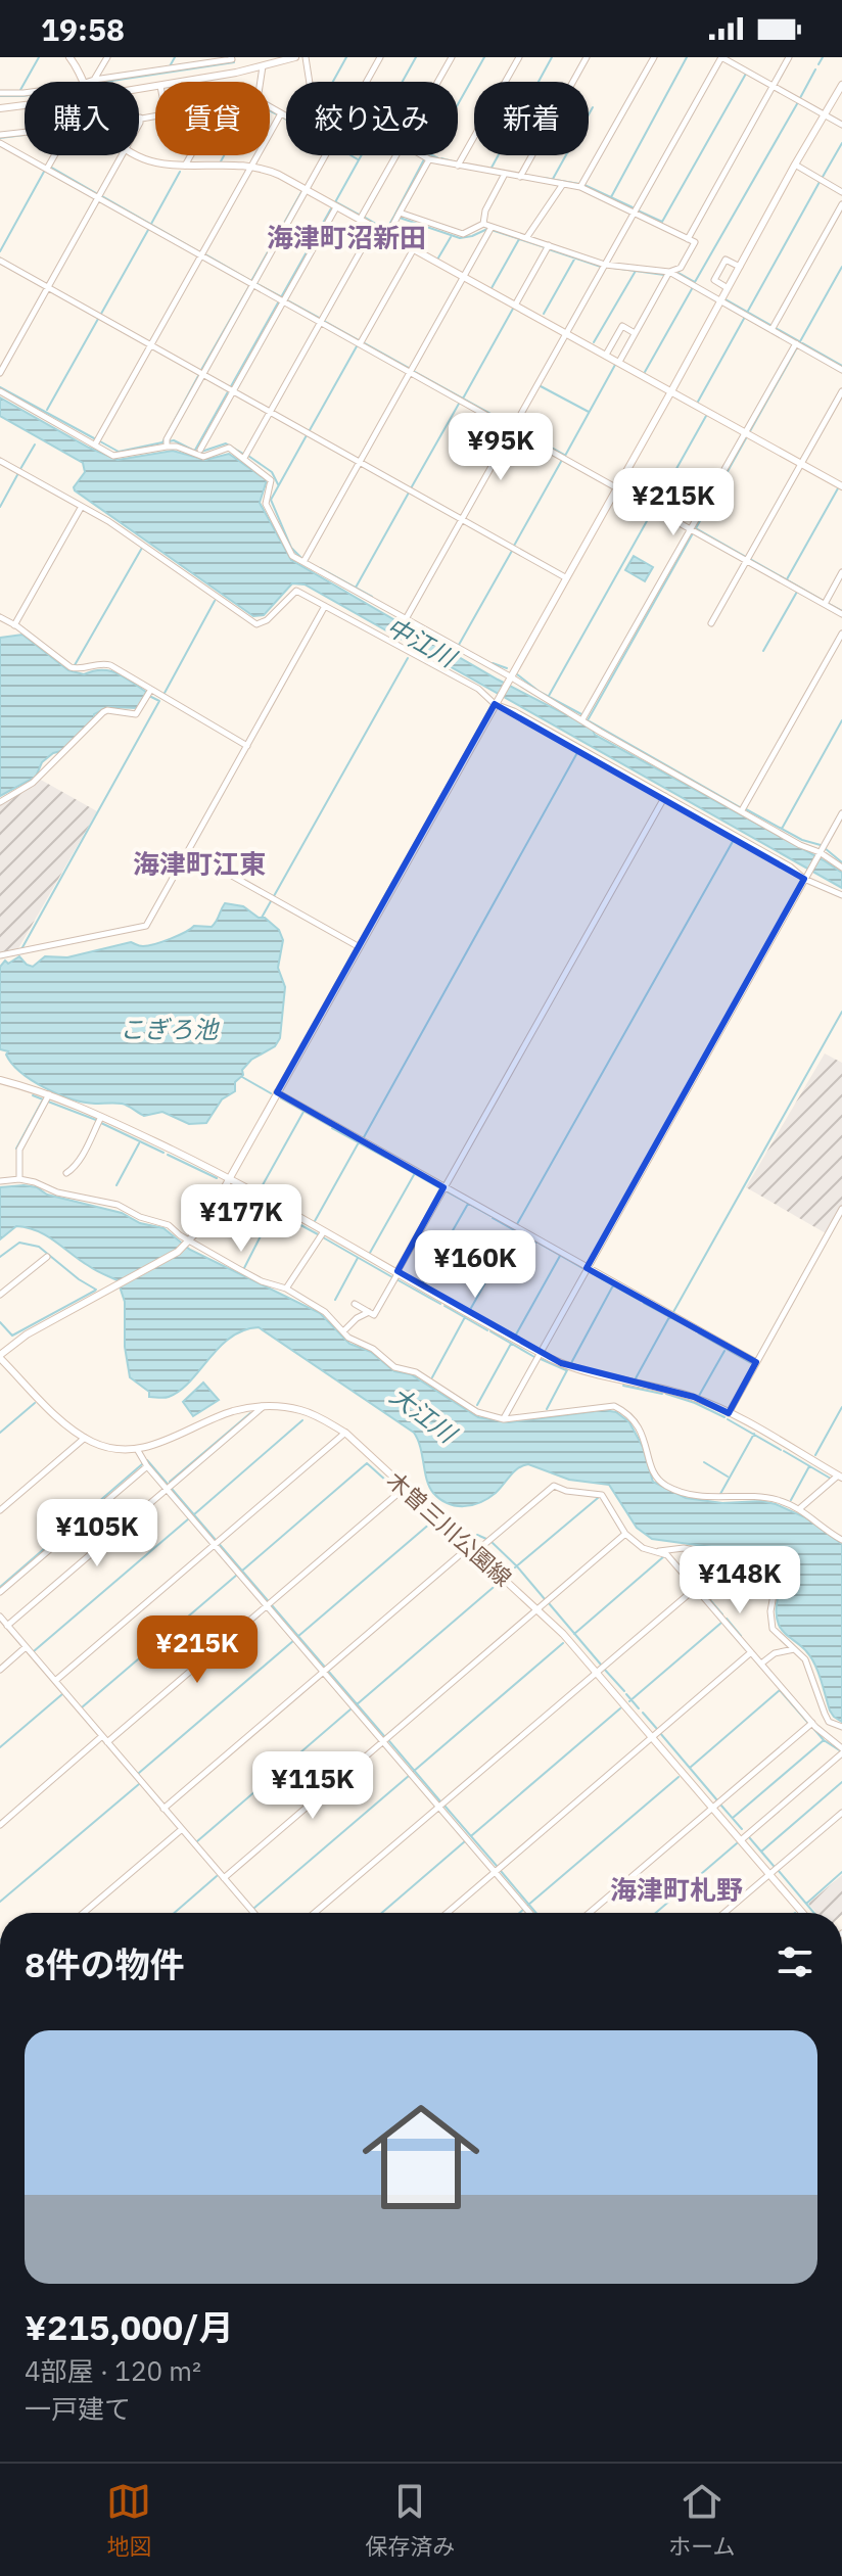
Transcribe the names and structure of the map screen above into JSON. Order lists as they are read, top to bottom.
{
  "streets": {
    "street": ["木曽三川公園線"]
  },
  "districts": ["海津町沼新田", "海津町江東", "海津町札野"],
  "water": ["中江川", "こぎろ池", "大江川"],
  "page": {
    "status": "19:58",
    "chip": [
      "購入",
      "賃貸",
      "絞り込み",
      "新着"
    ],
    "price": [
      "¥95K",
      "¥215K",
      "¥177K",
      "¥160K",
      "¥105K",
      "¥148K",
      "¥215K",
      "¥115K"
    ],
    "heading": "8件の物件",
    "list": [
      {
        "name": "¥215,000/月",
        "note": "4部屋 · 120 m² · 一戸建て"
      }
    ],
    "tabs": ["地図", "保存済み", "ホーム"]
  }
}
